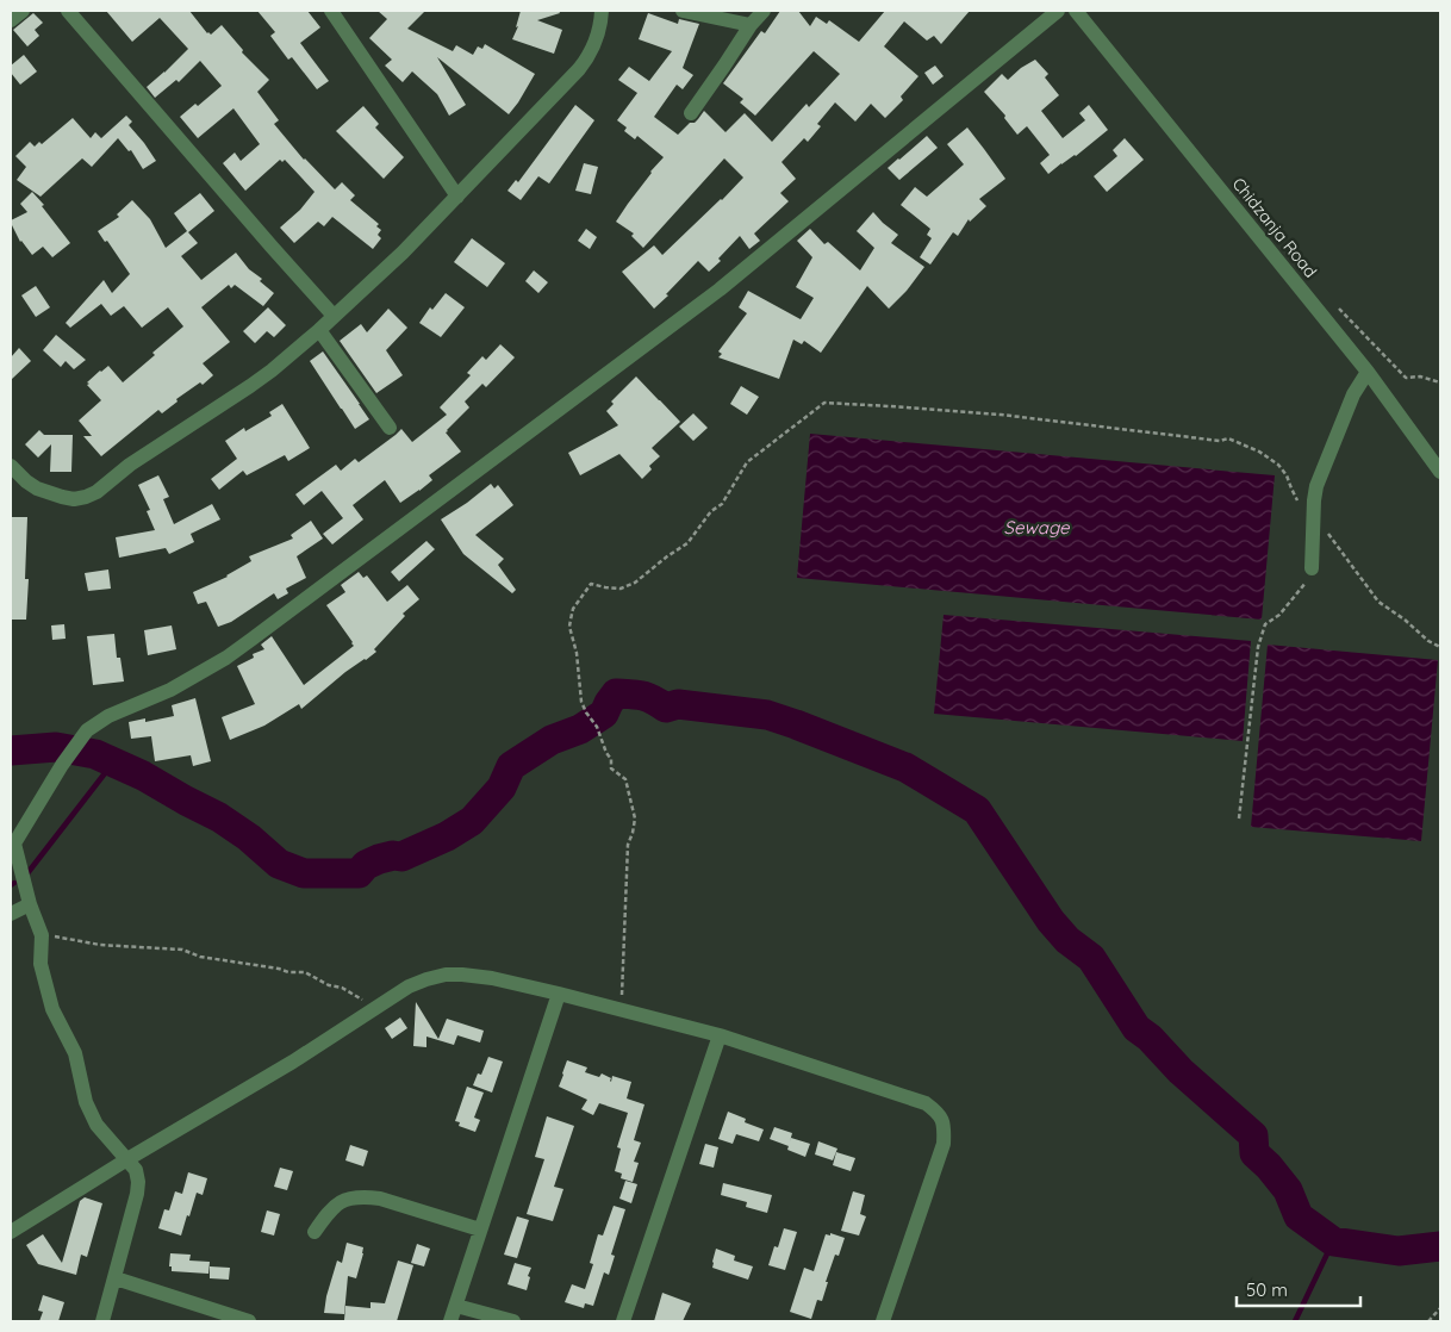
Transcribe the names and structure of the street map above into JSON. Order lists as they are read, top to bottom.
{
  "streets": {
    "street": ["Chidzanja Road"]
  },
  "water": ["Sewage"],
  "scale_bar": "50 m"
}
